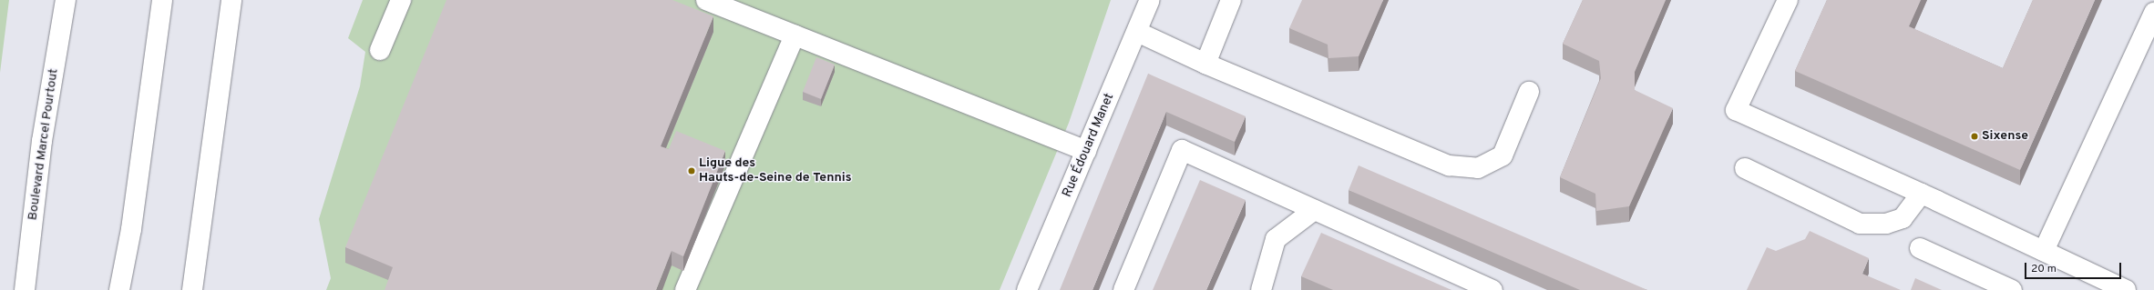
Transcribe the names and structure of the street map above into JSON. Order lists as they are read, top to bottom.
{
  "streets": {
    "main road": ["Boulevard Marcel Pourtout", "Rue Édouard Manet"]
  },
  "places": ["Sixense", "Ligue des Hauts-de-Seine de Tennis"],
  "scale_bar": "20 m"
}
